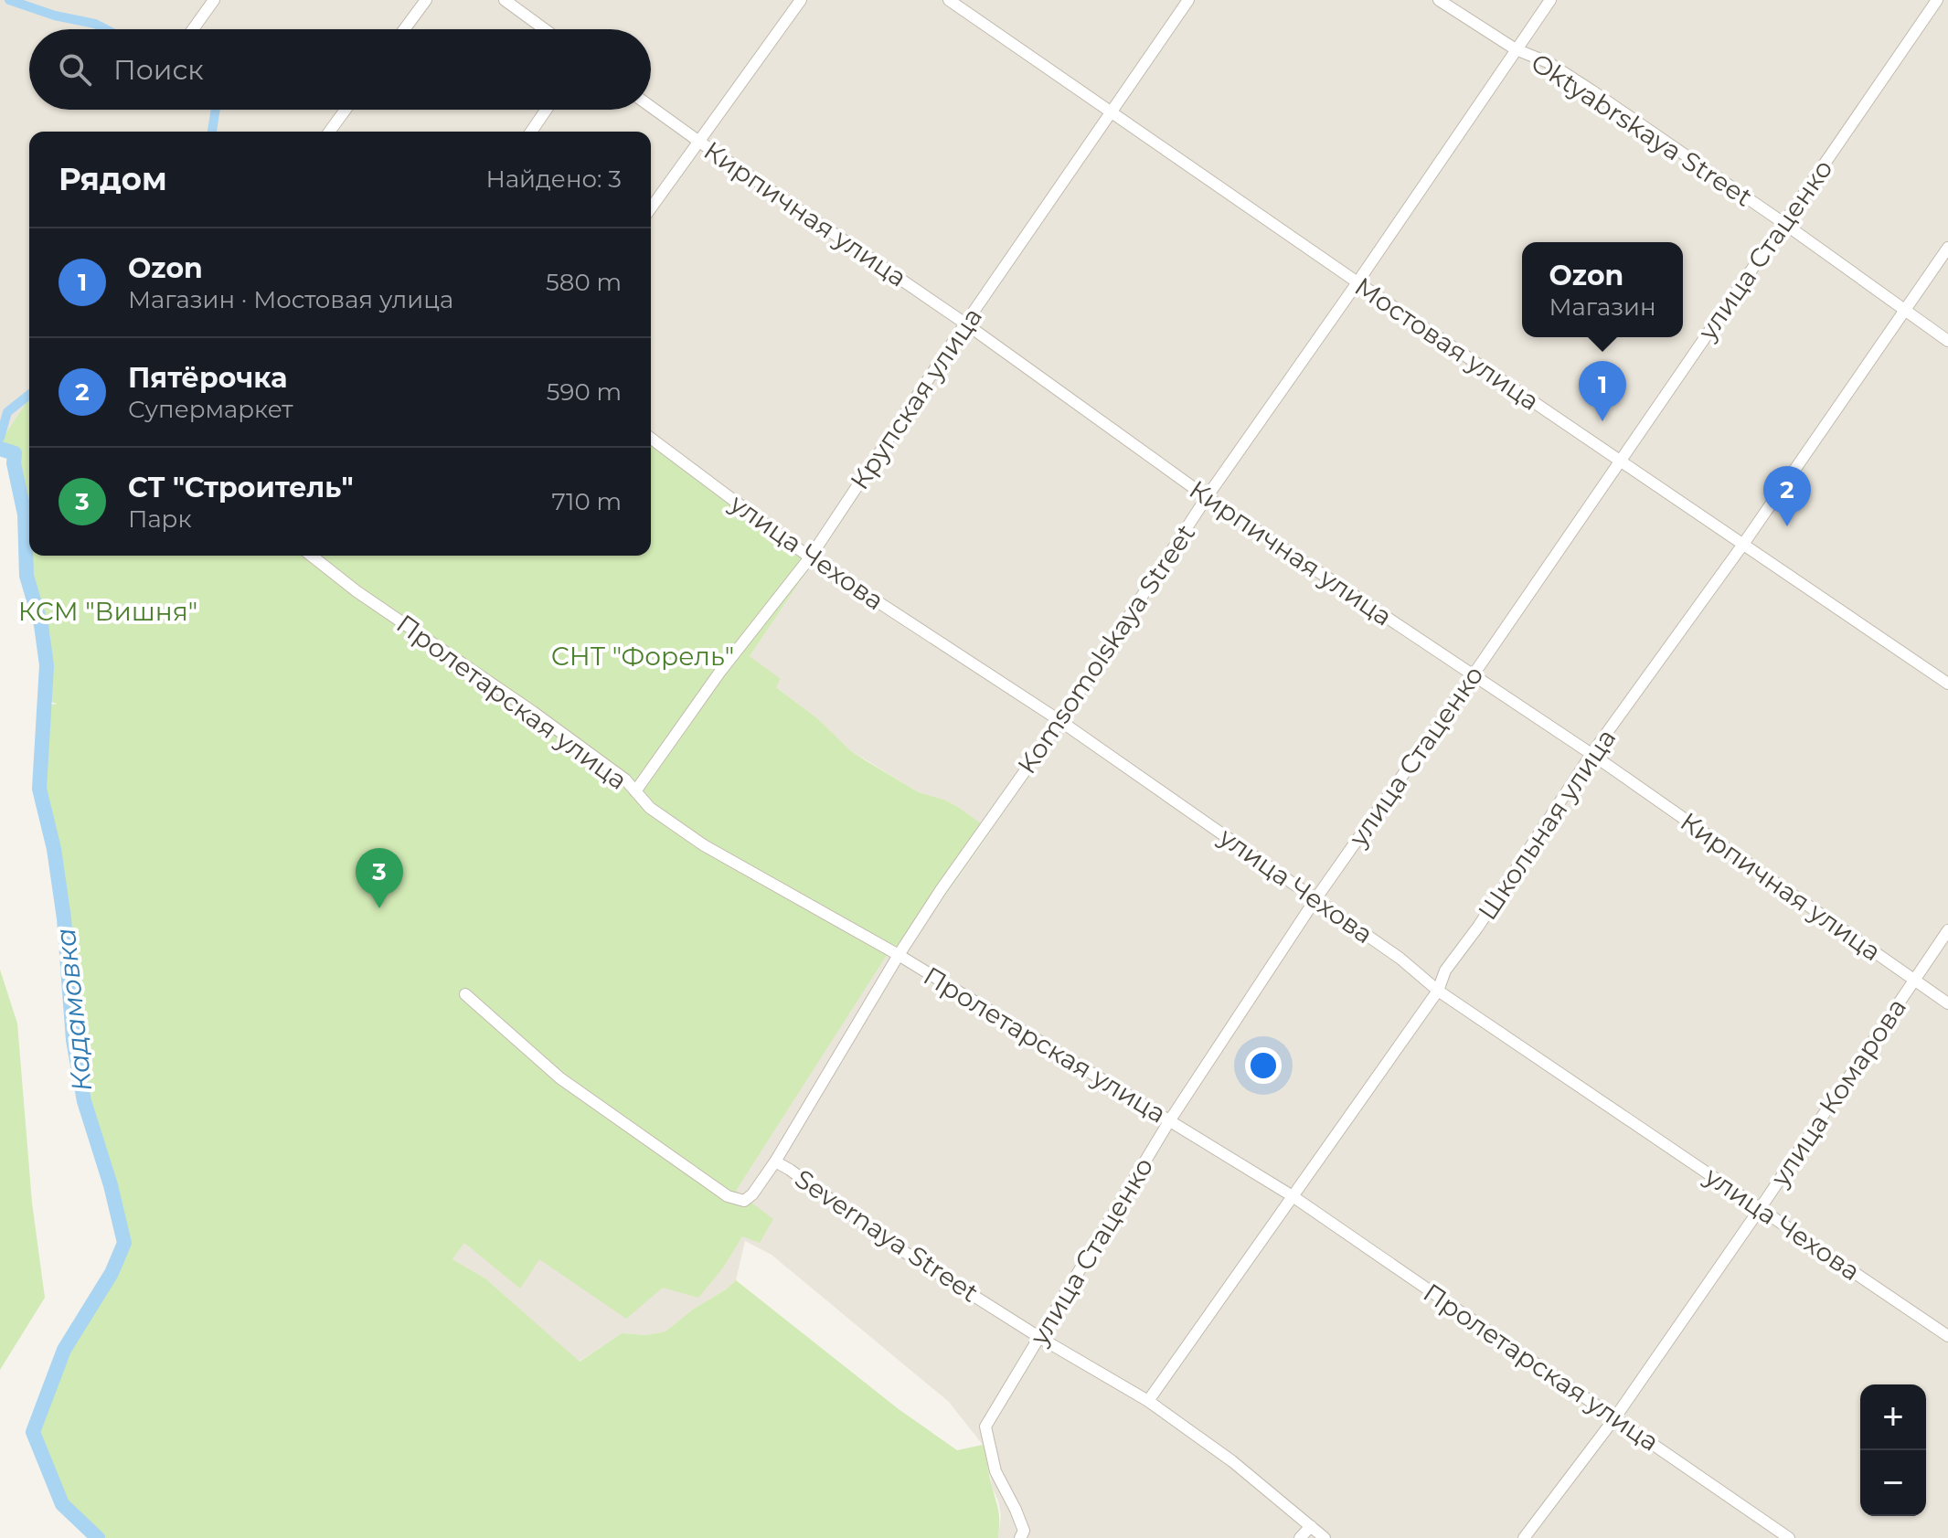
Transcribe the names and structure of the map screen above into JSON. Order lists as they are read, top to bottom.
{
  "streets": {
    "street": [
      "Oktyabrskaya Street",
      "Кирпичная улица",
      "улица Стаценко",
      "Мостовая улица",
      "Крупская улица",
      "улица Чехова",
      "Komsomolskaya Street",
      "Пролетарская улица",
      "Школьная улица",
      "улица Комарова",
      "Severnaya Street"
    ]
  },
  "crossings": [
    ["Oktyabrskaya Street", "улица Стаценко"],
    ["Oktyabrskaya Street", "Komsomolskaya Street"],
    ["Oktyabrskaya Street", "Школьная улица"],
    ["Кирпичная улица", "улица Стаценко"],
    ["Кирпичная улица", "Крупская улица"],
    ["Кирпичная улица", "Komsomolskaya Street"],
    ["Кирпичная улица", "Школьная улица"],
    ["Кирпичная улица", "улица Комарова"],
    ["улица Стаценко", "Мостовая улица"],
    ["улица Стаценко", "улица Чехова"],
    ["улица Стаценко", "Пролетарская улица"],
    ["улица Стаценко", "Severnaya Street"],
    ["Мостовая улица", "Крупская улица"],
    ["Мостовая улица", "Komsomolskaya Street"],
    ["Мостовая улица", "Школьная улица"],
    ["Крупская улица", "улица Чехова"],
    ["Крупская улица", "Пролетарская улица"],
    ["улица Чехова", "Komsomolskaya Street"],
    ["улица Чехова", "Школьная улица"],
    ["улица Чехова", "улица Комарова"],
    ["Komsomolskaya Street", "Пролетарская улица"],
    ["Komsomolskaya Street", "Severnaya Street"],
    ["Пролетарская улица", "Школьная улица"],
    ["Пролетарская улица", "улица Комарова"],
    ["Школьная улица", "Severnaya Street"]
  ],
  "water": ["Кадамовка"],
  "parks": ["КСМ \"Вишня\"", "СНТ \"Форель\""],
  "page": {
    "search": "Поиск",
    "heading": ["Рядом", "Найдено: 3"],
    "list": [
      {
        "mark": "1",
        "name": "Ozon",
        "note": "Магазин · Мостовая улица",
        "value": "580 m"
      },
      {
        "mark": "2",
        "name": "Пятёрочка",
        "note": "Супермаркет",
        "value": "590 m"
      },
      {
        "mark": "3",
        "name": "СТ \"Строитель\"",
        "note": "Парк",
        "value": "710 m"
      }
    ],
    "popup": ["Ozon", "Магазин"],
    "pins": ["1", "2", "3"],
    "map_buttons": ["+", "−"]
  }
}
